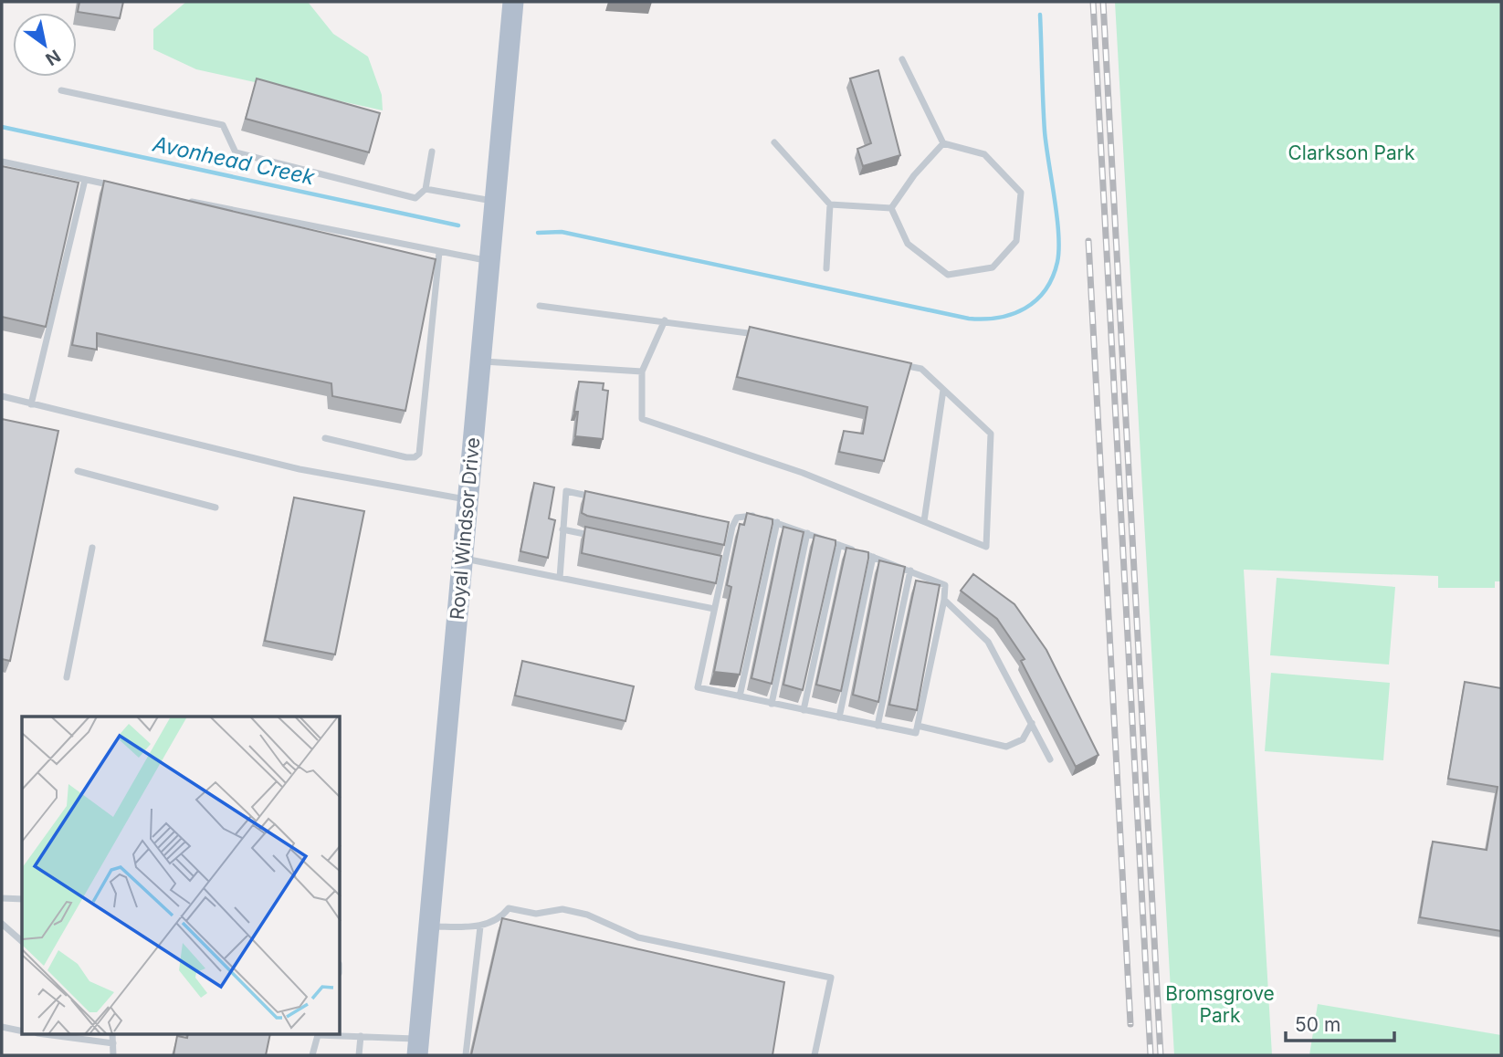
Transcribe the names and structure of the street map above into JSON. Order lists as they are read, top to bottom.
{
  "streets": {
    "main road": ["Royal Windsor Drive"]
  },
  "water": ["Avonhead Creek"],
  "parks": ["Clarkson Park", "Bromsgrove Park"],
  "scale_bar": "50 m",
  "north": "bottom right"
}
